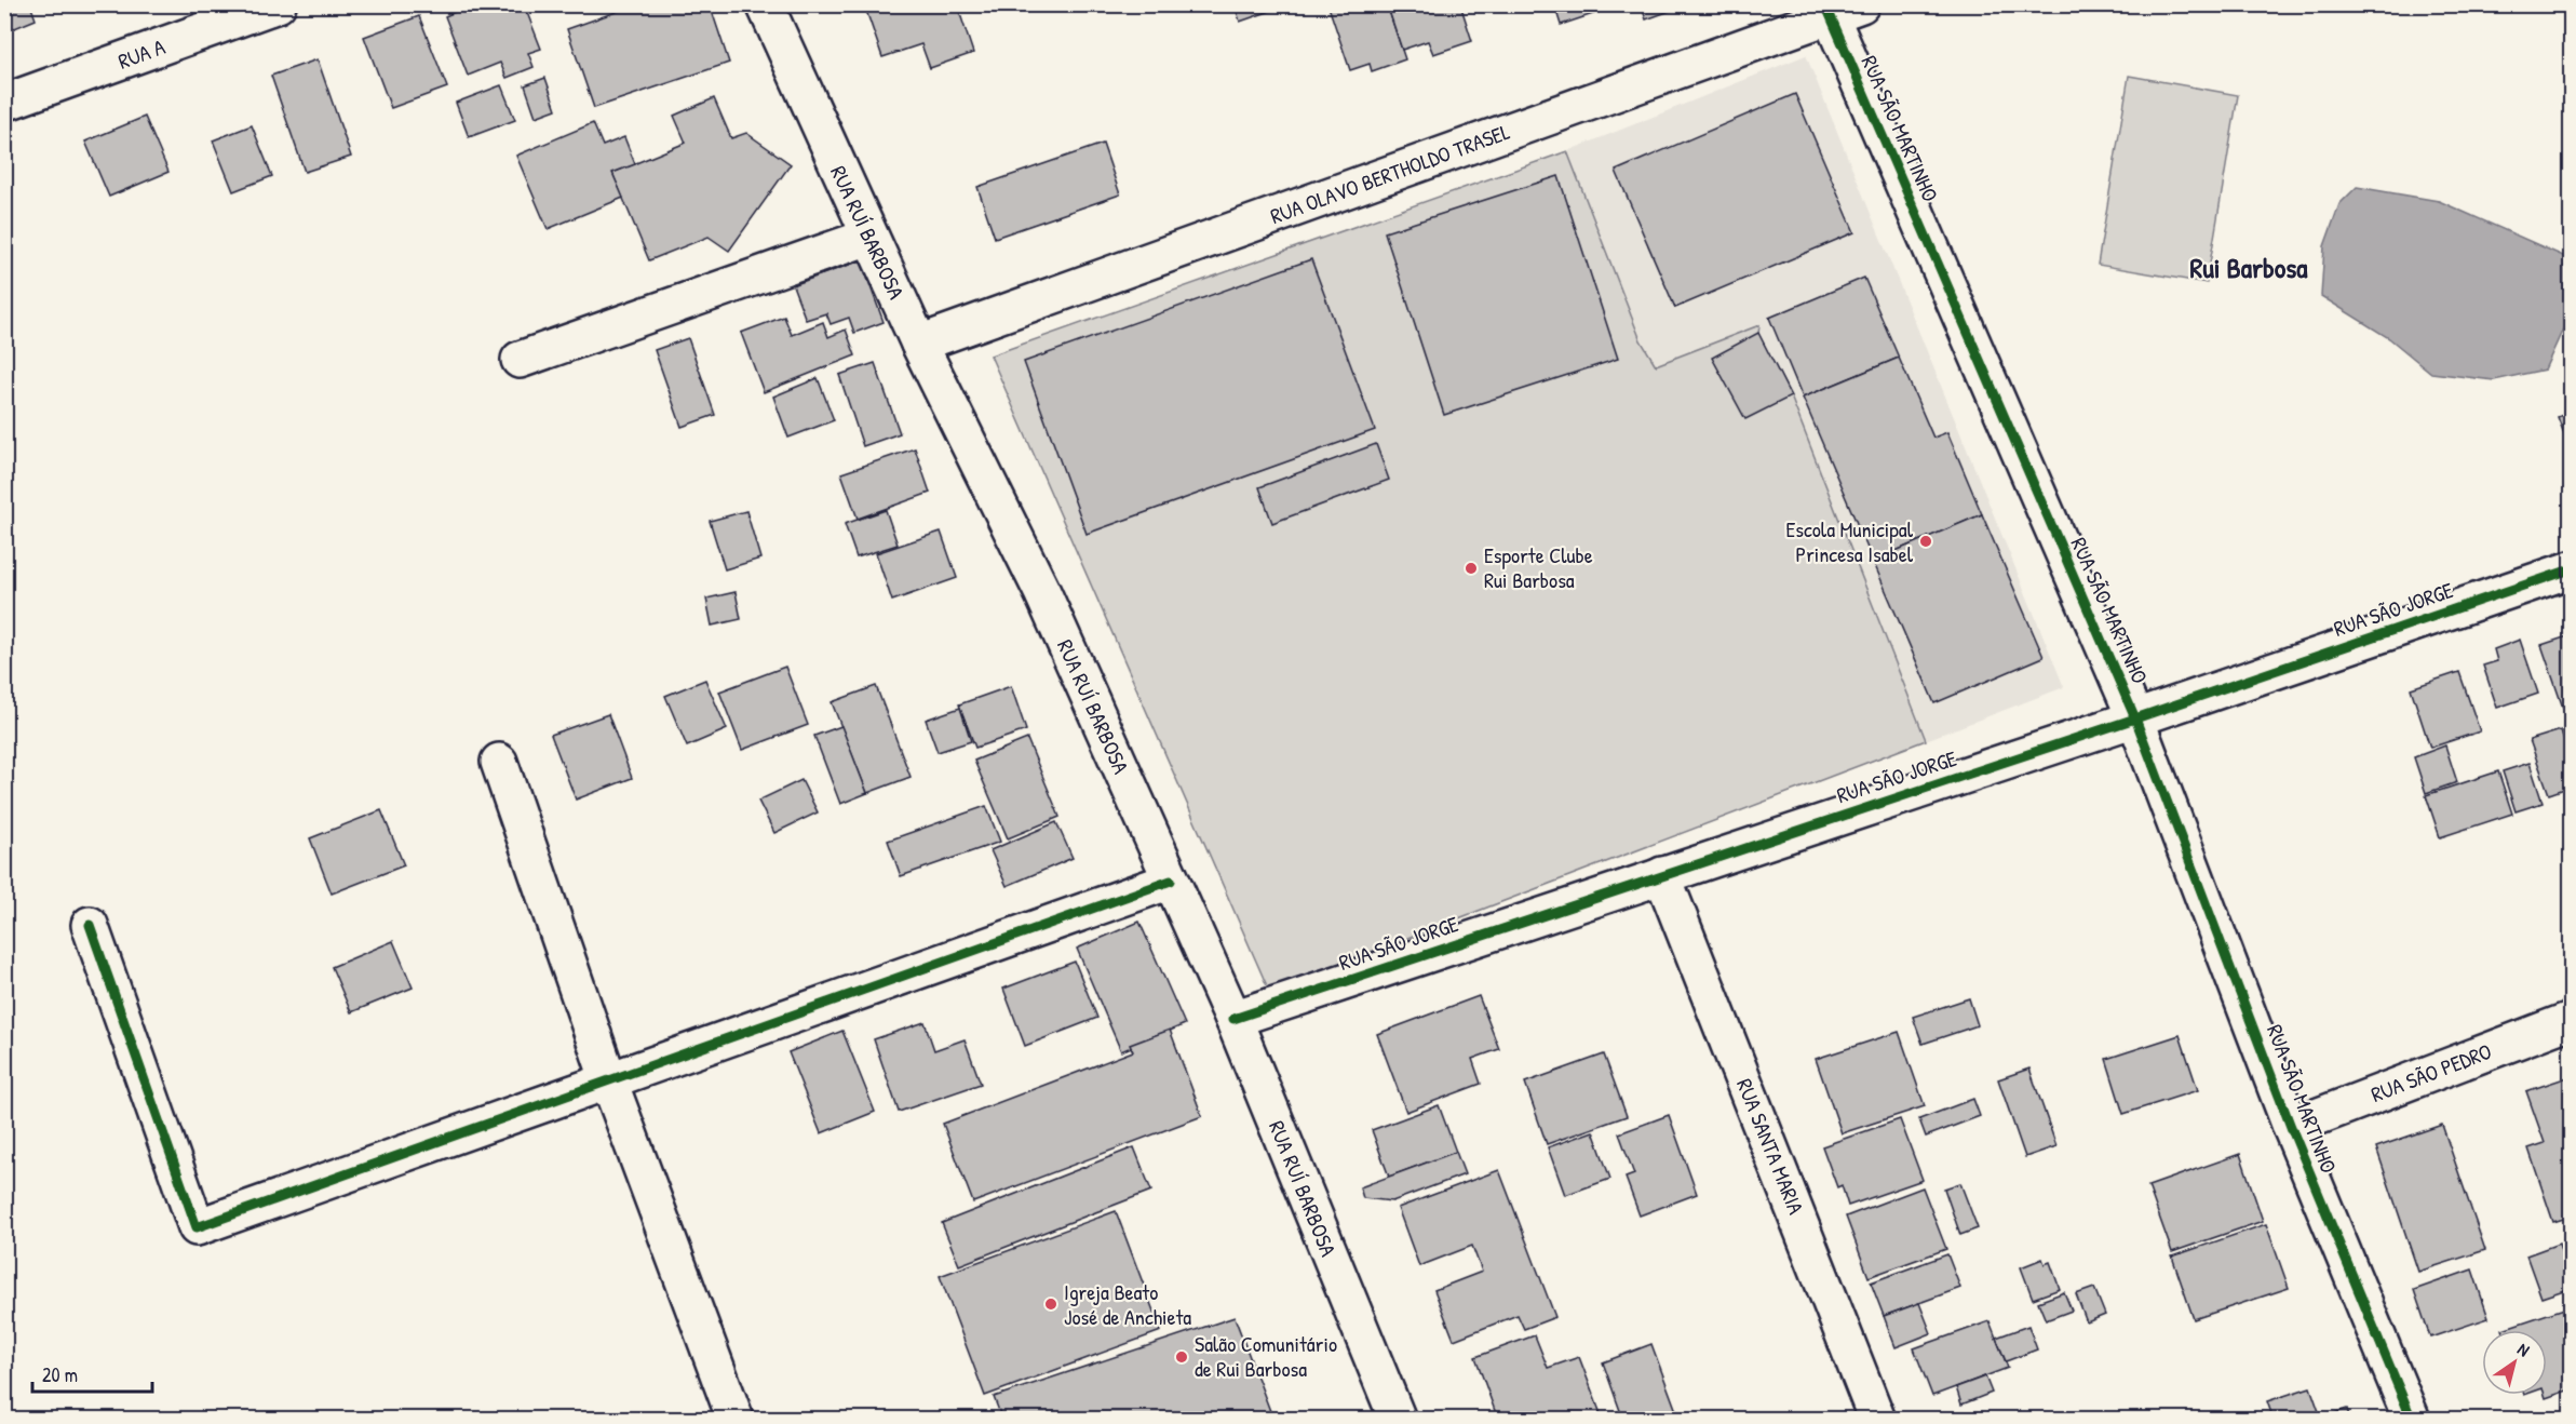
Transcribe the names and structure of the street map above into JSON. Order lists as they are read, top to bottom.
{
  "streets": {
    "street": [
      "RUA A",
      "RUA SÃO MARTINHO",
      "RUA OLAVO BERTHOLDO TRASEL",
      "RUA RUÍ BARBOSA",
      "RUA SÃO JORGE",
      "RUA SÃO PEDRO",
      "RUA SANTA MARIA"
    ]
  },
  "crossings": [
    ["RUA SÃO MARTINHO", "RUA OLAVO BERTHOLDO TRASEL"],
    ["RUA SÃO MARTINHO", "RUA SÃO JORGE"],
    ["RUA SÃO MARTINHO", "RUA SÃO PEDRO"],
    ["RUA OLAVO BERTHOLDO TRASEL", "RUA RUÍ BARBOSA"],
    ["RUA RUÍ BARBOSA", "RUA SÃO JORGE"],
    ["RUA SÃO JORGE", "RUA SANTA MARIA"]
  ],
  "districts": ["Rui Barbosa"],
  "places": [
    "Escola Municipal Princesa Isabel",
    "Esporte Clube Rui Barbosa",
    "Igreja Beato José de Anchieta",
    "Salão Comunitário de Rui Barbosa"
  ],
  "scale_bar": "20 m",
  "north": "top right"
}
